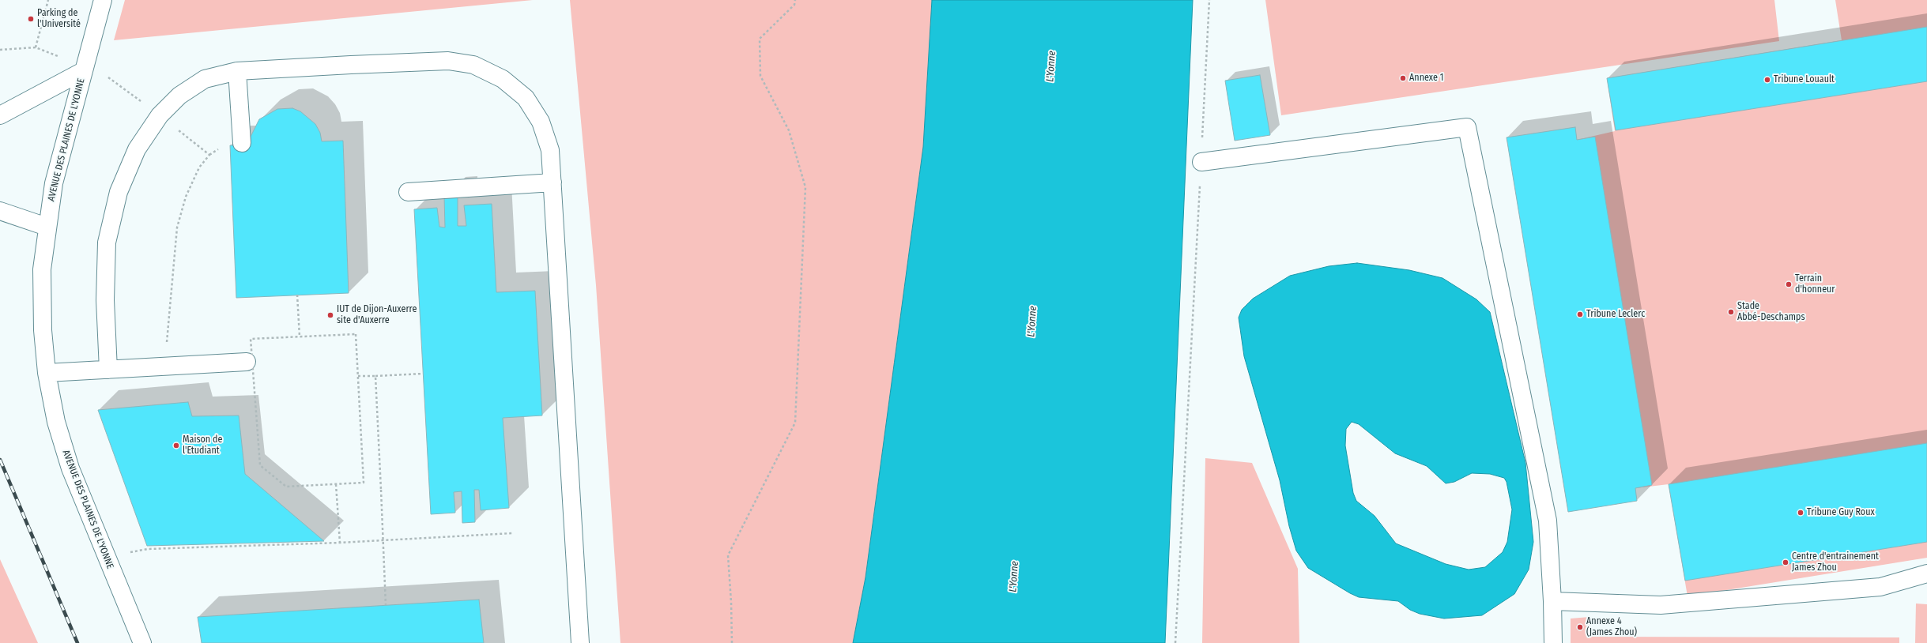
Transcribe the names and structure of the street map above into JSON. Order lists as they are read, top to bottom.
{
  "streets": {
    "street": ["AVENUE DES PLAINES DE L'YONNE"]
  },
  "water": ["L'Yonne"],
  "places": [
    "Parking de l'Université",
    "Annexe 1",
    "Tribune Louault",
    "Terrain d'honneur",
    "Stade Abbé-Deschamps",
    "Tribune Leclerc",
    "IUT de Dijon-Auxerre site d'Auxerre",
    "Maison de l'Etudiant",
    "Tribune Guy Roux",
    "Centre d'entrainement James Zhou",
    "Annexe 4 (James Zhou)"
  ]
}
